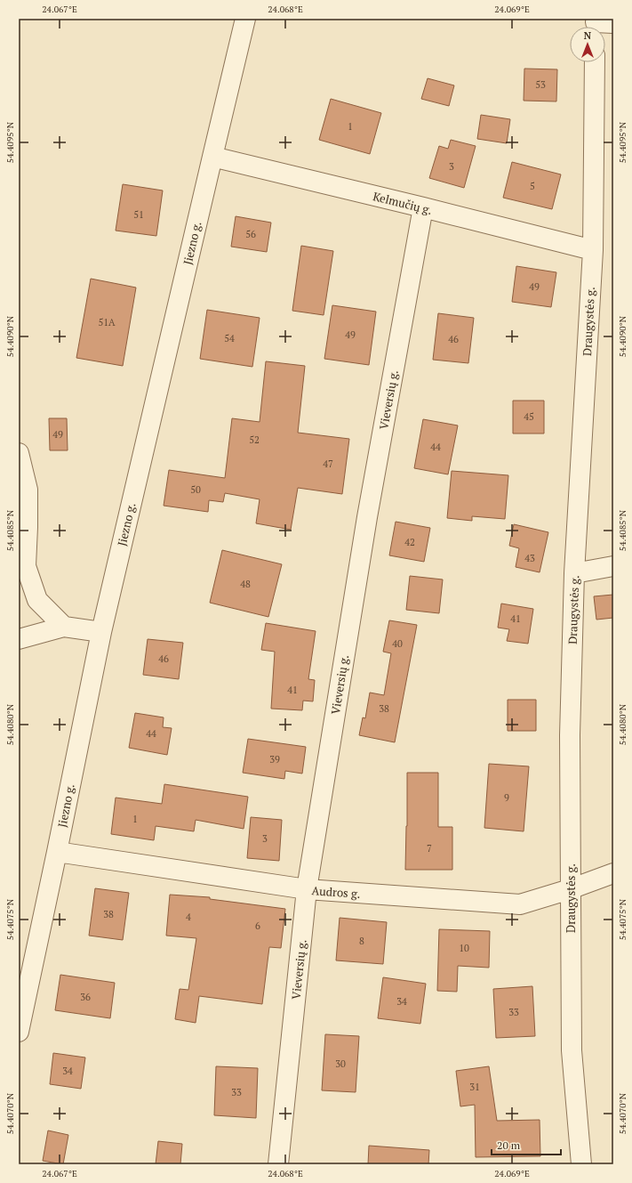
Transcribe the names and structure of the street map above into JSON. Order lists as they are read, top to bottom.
{
  "streets": {
    "street": [
      "Kelmučių g.",
      "Jiezno g.",
      "Draugystės g.",
      "Vieversių g.",
      "Audros g."
    ]
  },
  "crossings": [
    ["Kelmučių g.", "Jiezno g."],
    ["Kelmučių g.", "Draugystės g."],
    ["Kelmučių g.", "Vieversių g."],
    ["Jiezno g.", "Audros g."],
    ["Draugystės g.", "Audros g."],
    ["Vieversių g.", "Audros g."]
  ],
  "house_numbers": [
    "53",
    "1",
    "3",
    "5",
    "51",
    "56",
    "49",
    "51A",
    "49",
    "54",
    "46",
    "45",
    "49",
    "52",
    "44",
    "47",
    "50",
    "42",
    "43",
    "48",
    "41",
    "40",
    "46",
    "41",
    "38",
    "44",
    "39",
    "9",
    "1",
    "3",
    "7",
    "38",
    "4",
    "6",
    "8",
    "10",
    "36",
    "34",
    "33",
    "30",
    "34",
    "31",
    "33"
  ],
  "scale_bar": "20 m",
  "north": "top",
  "coordinates": [
    "24.067°E",
    "24.068°E",
    "24.069°E",
    "54.4095°N",
    "54.4090°N",
    "54.4085°N",
    "54.4080°N",
    "54.4075°N",
    "54.4070°N"
  ]
}
